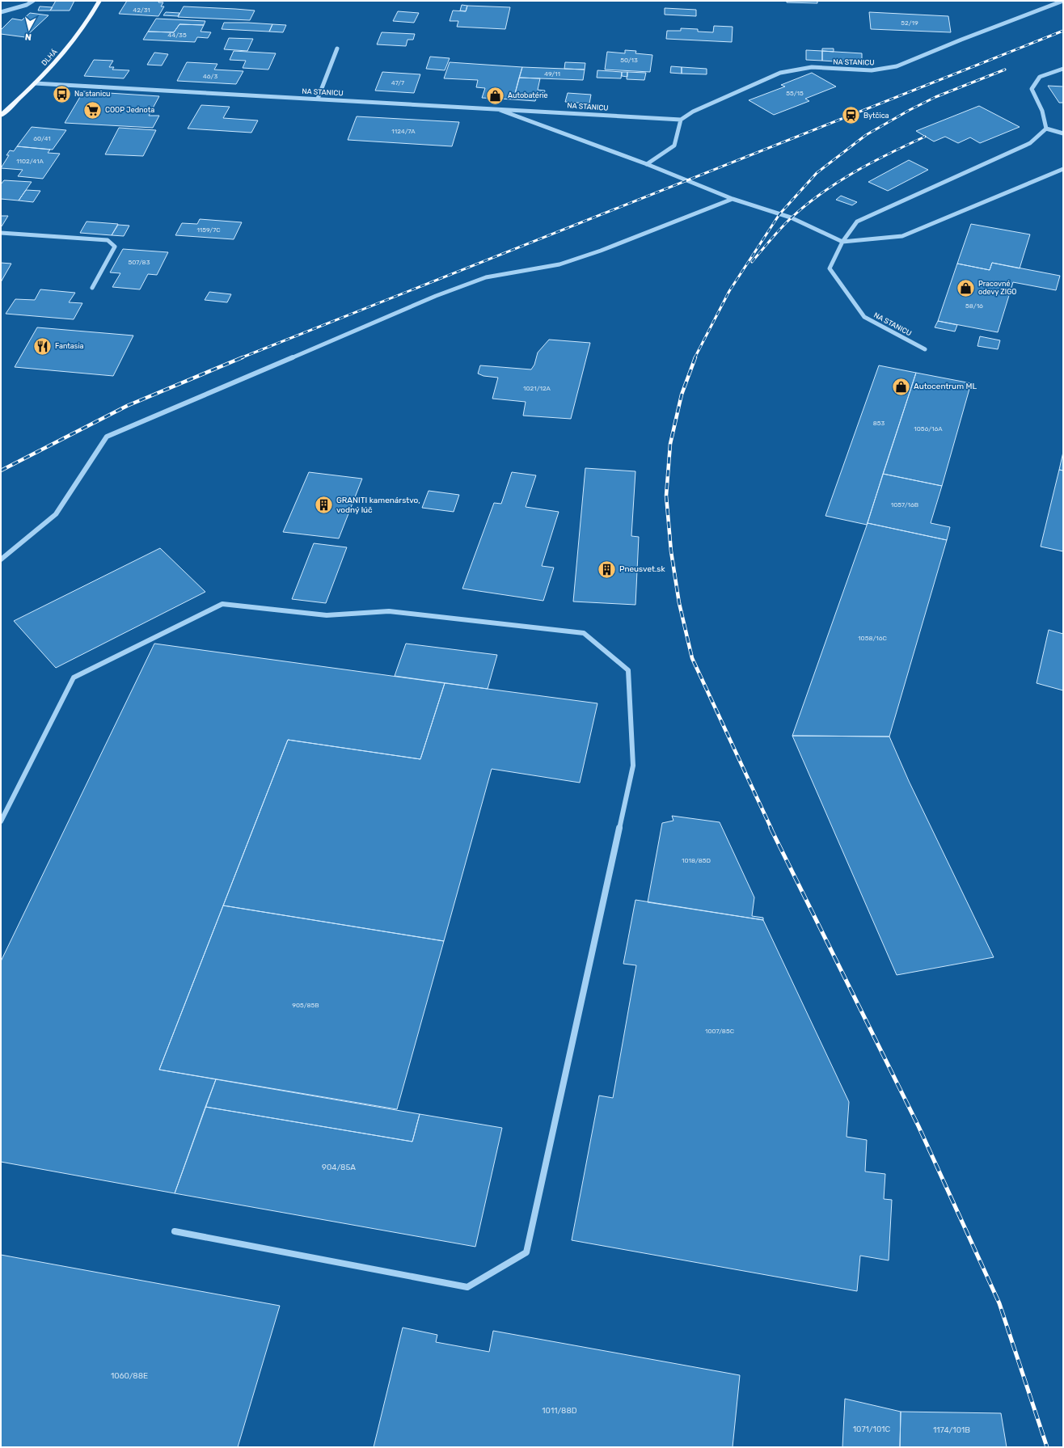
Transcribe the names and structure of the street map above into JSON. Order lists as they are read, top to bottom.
{
  "streets": {
    "main road": ["DLHÁ"],
    "street": ["NA STANICU"]
  },
  "crossings": [
    ["DLHÁ", "NA STANICU"]
  ],
  "places": {
    "bus stop": ["Na stanicu"],
    "shop": ["Autobatérie", "Pracovné odevy ZIGO", "Autocentrum ML"],
    "supermarket": ["COOP Jednota"],
    "station": ["Bytčica"],
    "restaurant": ["Fantasia"],
    "building": ["GRANITI kamenárstvo, vodný lúč", "Pneusvet.sk"]
  },
  "house_numbers": [
    "42/31",
    "52/19",
    "44/35",
    "50/13",
    "49/11",
    "46/3",
    "47/7",
    "55/15",
    "1124/7A",
    "60/41",
    "1102/41A",
    "1159/7C",
    "507/83",
    "58/16",
    "1021/12A",
    "853",
    "1056/16A",
    "1057/16B",
    "1058/16C",
    "1018/85D",
    "905/85B",
    "1007/85C",
    "904/85A",
    "1060/88E",
    "1011/88D",
    "1071/101C",
    "1174/101B"
  ],
  "north": "bottom"
}
